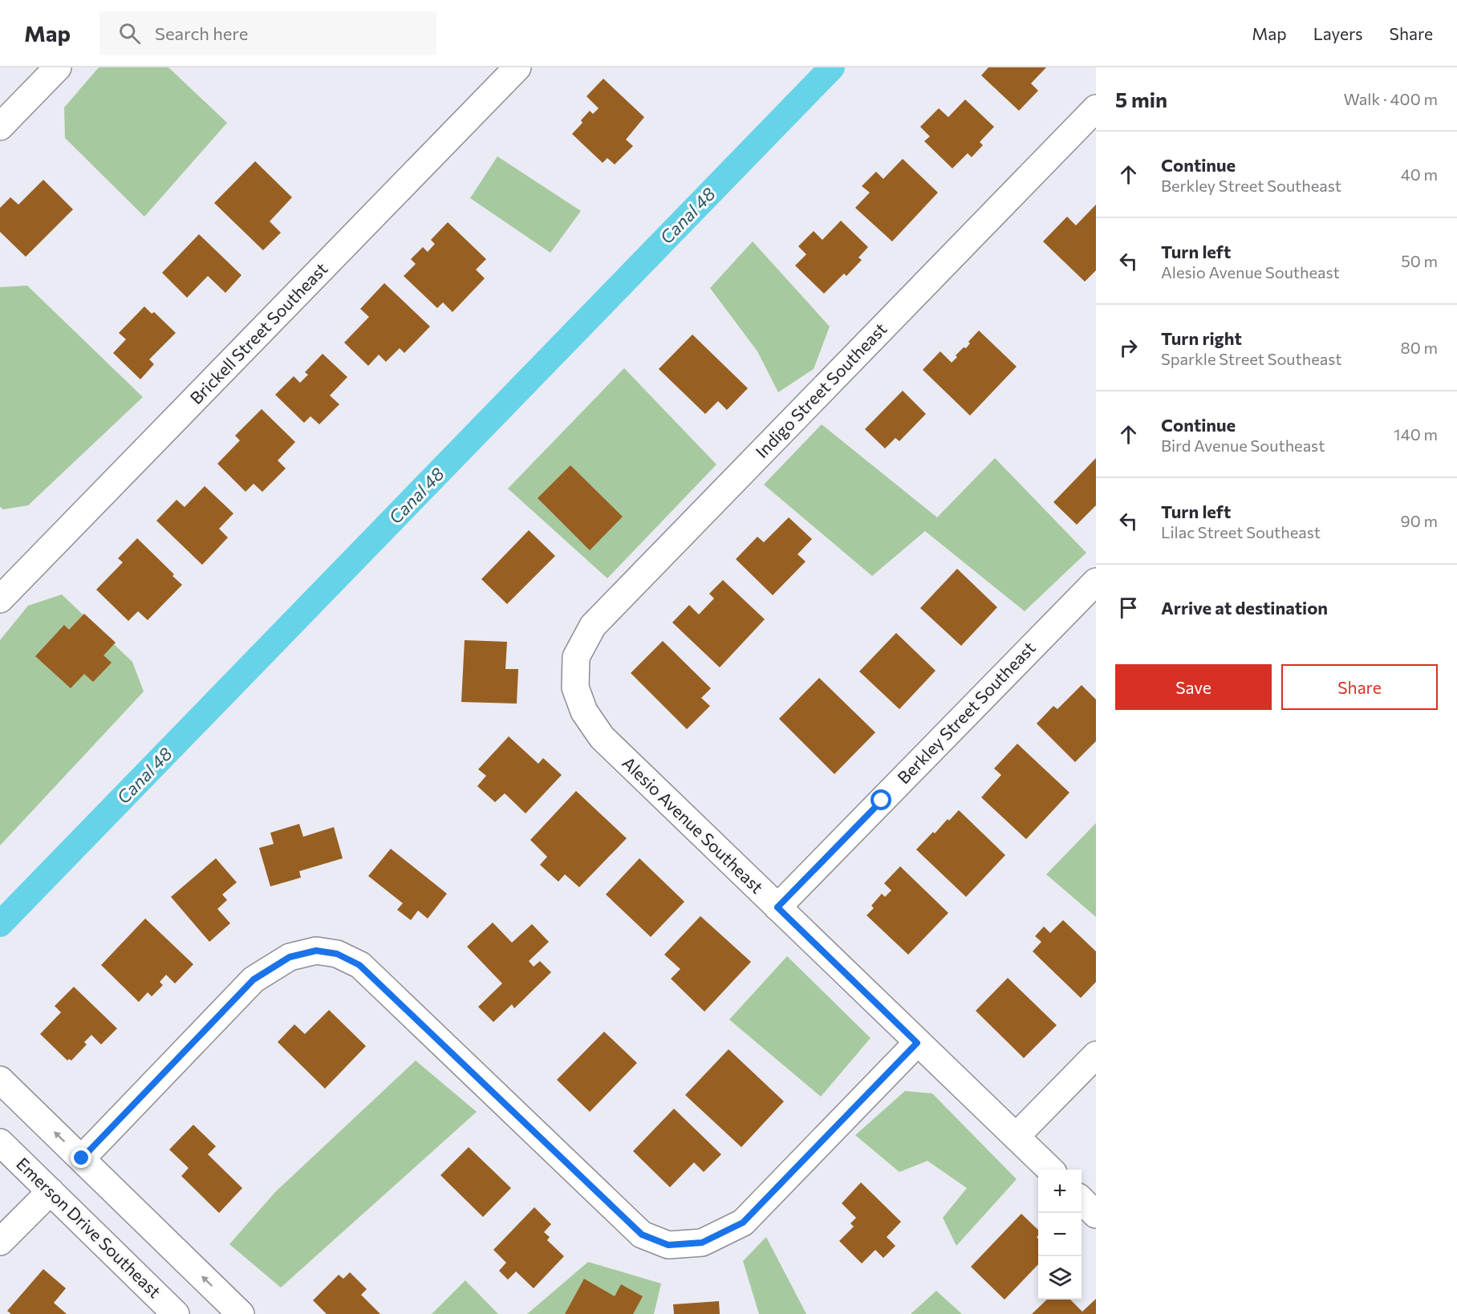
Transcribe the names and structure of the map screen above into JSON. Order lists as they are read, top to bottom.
{
  "streets": {
    "street": [
      "Brickell Street Southeast",
      "Indigo Street Southeast",
      "Berkley Street Southeast",
      "Alesio Avenue Southeast",
      "Emerson Drive Southeast"
    ]
  },
  "crossings": [
    ["Indigo Street Southeast", "Alesio Avenue Southeast"],
    ["Berkley Street Southeast", "Alesio Avenue Southeast"]
  ],
  "water": ["Canal 48"],
  "page": {
    "header": "Map",
    "search": "Search here",
    "nav": ["Map", "Layers", "Share"],
    "heading": ["5 min", "Walk · 400 m"],
    "list": [
      ["Continue", "Berkley Street Southeast", "40 m"],
      ["Turn left", "Alesio Avenue Southeast", "50 m"],
      ["Turn right", "Sparkle Street Southeast", "80 m"],
      ["Continue", "Bird Avenue Southeast", "140 m"],
      ["Turn left", "Lilac Street Southeast", "90 m"],
      "Arrive at destination"
    ],
    "buttons": ["Save", "Share"],
    "map_buttons": ["+", "−"]
  }
}
